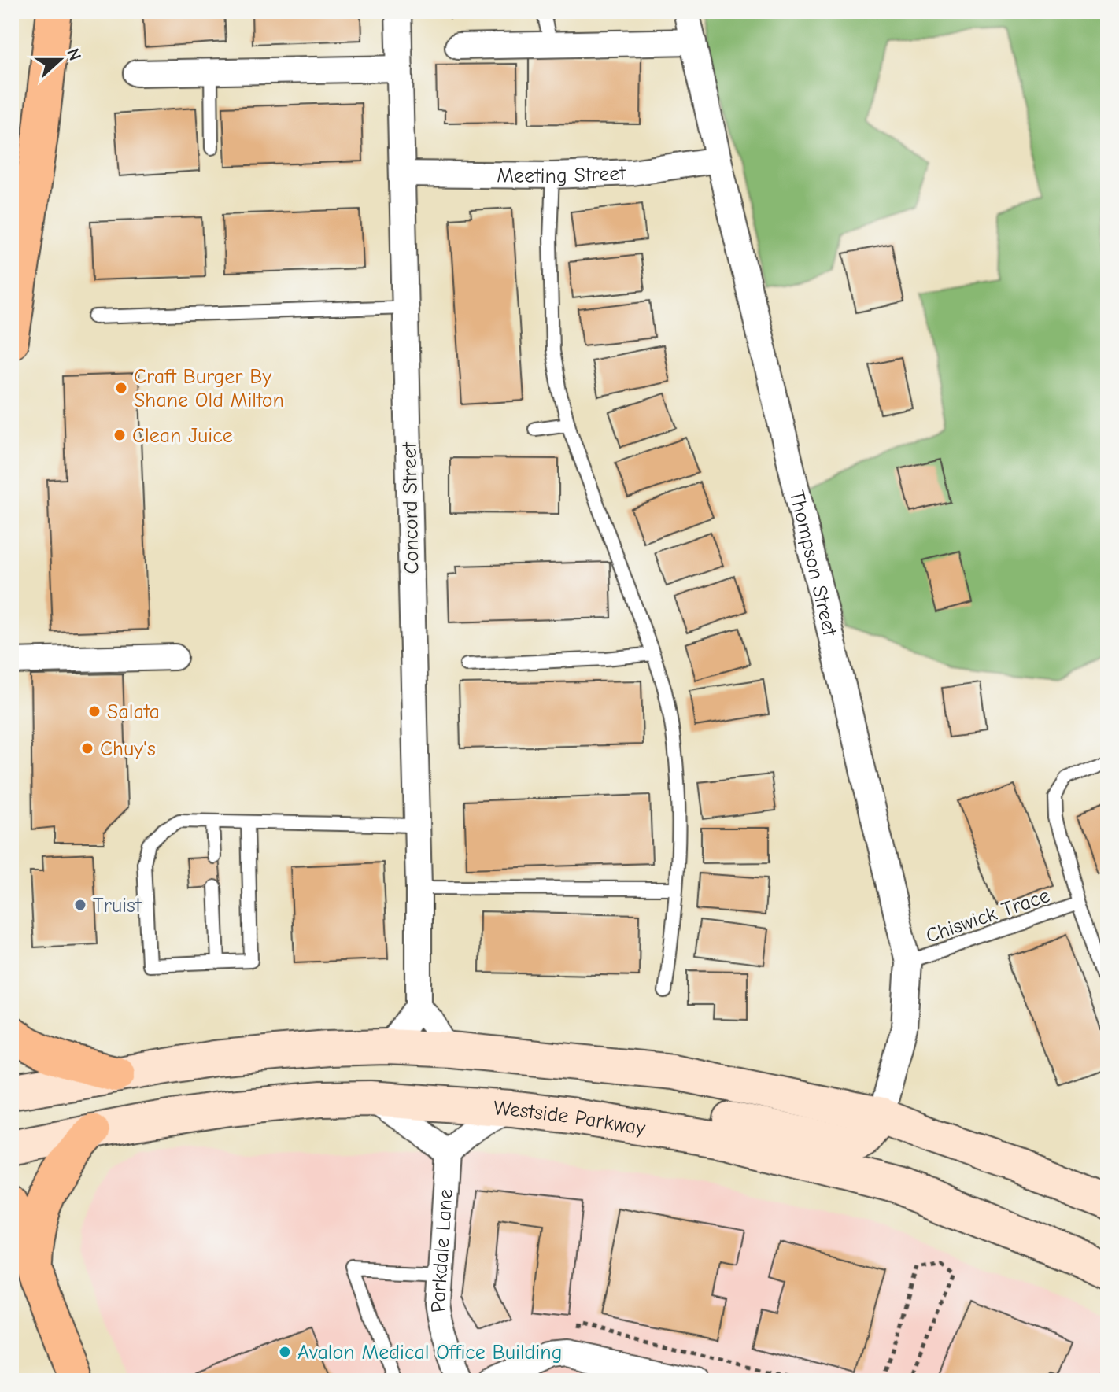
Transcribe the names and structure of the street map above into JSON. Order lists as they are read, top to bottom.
{
  "streets": {
    "main road": ["Westside Parkway"],
    "street": [
      "Meeting Street",
      "Concord Street",
      "Thompson Street",
      "Parkdale Lane"
    ],
    "lane": ["Chiswick Trace"]
  },
  "crossings": [
    ["Meeting Street", "Concord Street"],
    ["Meeting Street", "Thompson Street"],
    ["Thompson Street", "Chiswick Trace"]
  ],
  "places": [
    "Craft Burger By Shane Old Milton",
    "Clean Juice",
    "Salata",
    "Chuy's",
    "Truist",
    "Avalon Medical Office Building"
  ],
  "north": "right"
}
